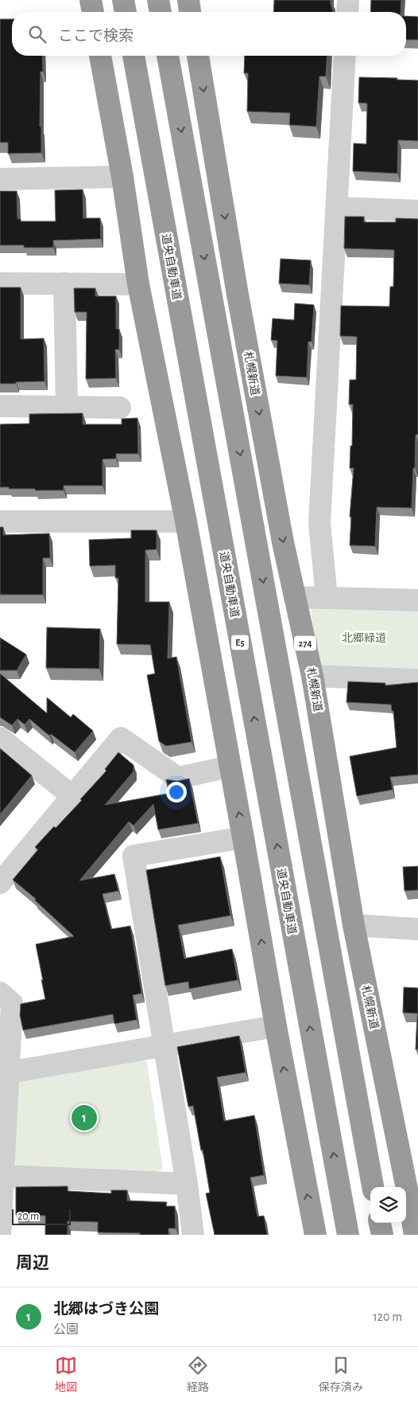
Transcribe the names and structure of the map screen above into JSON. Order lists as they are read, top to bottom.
{
  "streets": {
    "highway": [
      "道央自動車道",
      "札幌新道",
      "E5",
      "274"
    ]
  },
  "parks": ["北郷緑道"],
  "scale_bar": "20 m",
  "page": {
    "search": "ここで検索",
    "pins": "1",
    "scale": "20 m",
    "heading": "周辺",
    "list": [
      {
        "mark": "1",
        "name": "北郷はづき公園",
        "note": "公園",
        "value": "120 m"
      }
    ],
    "nav": ["地図", "経路", "保存済み"]
  }
}
